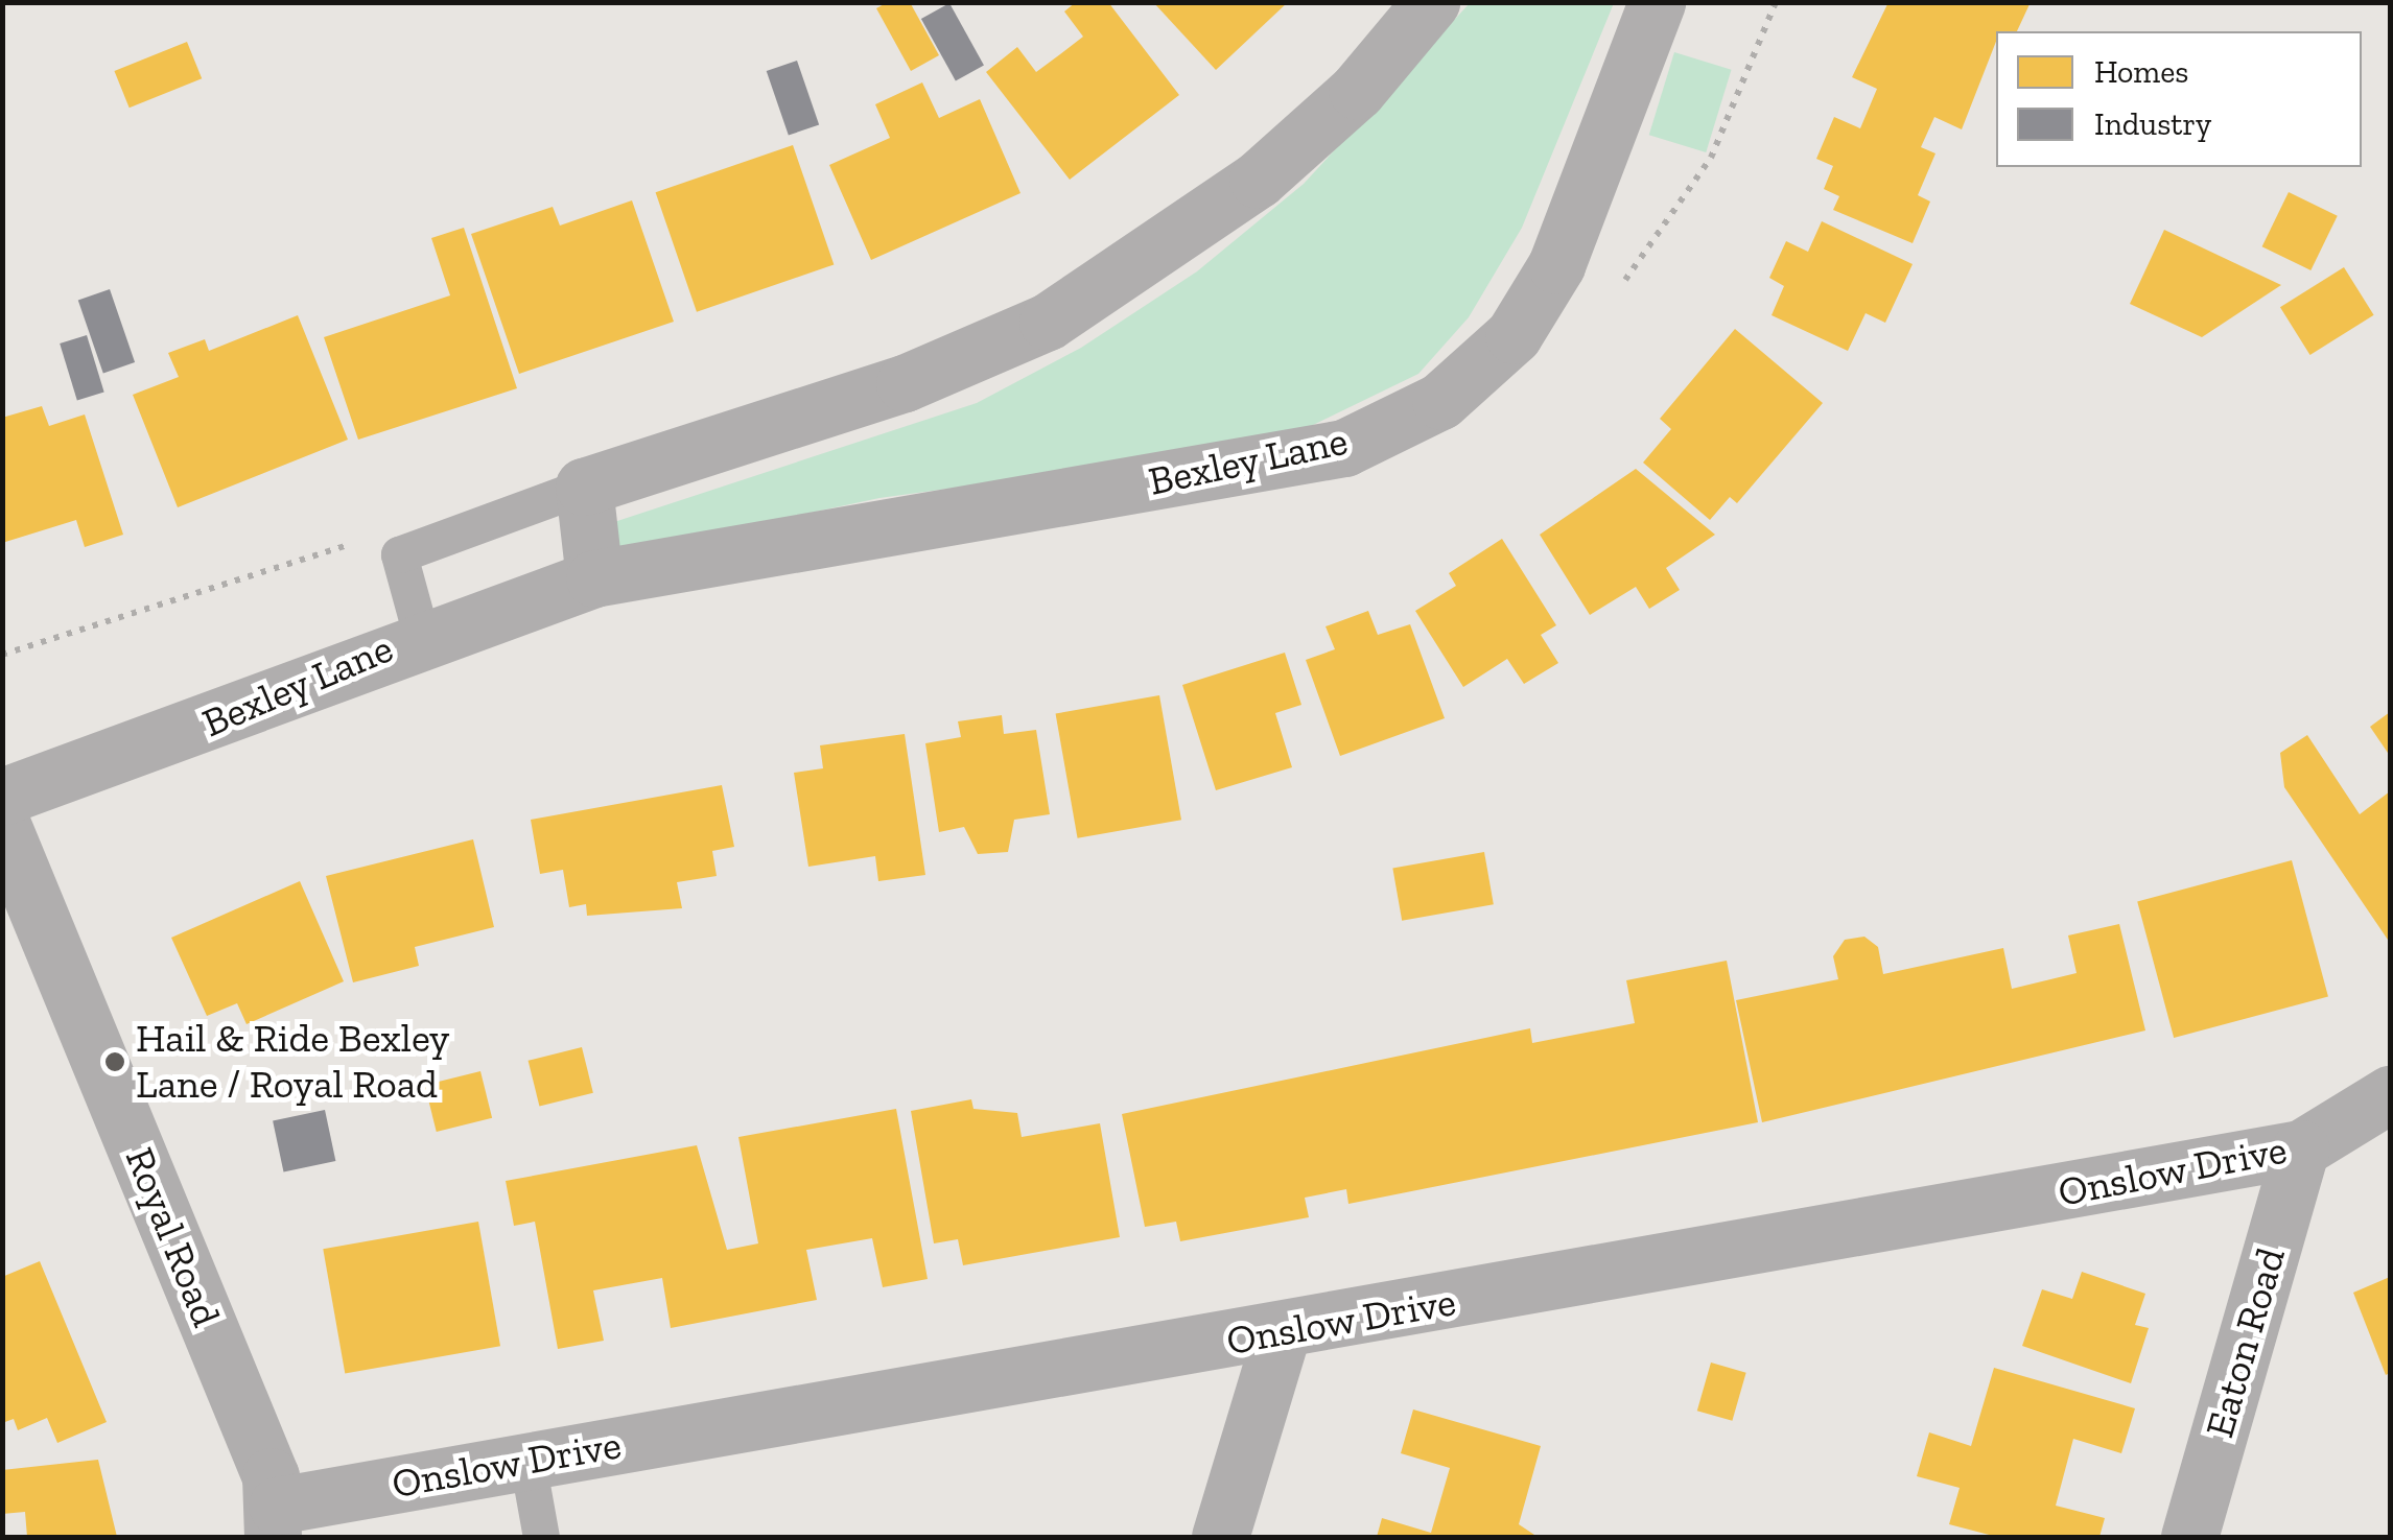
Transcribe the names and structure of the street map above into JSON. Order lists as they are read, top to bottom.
{
  "streets": {
    "street": [
      "Bexley Lane",
      "Onslow Drive",
      "Royal Road",
      "Eaton Road"
    ]
  },
  "crossings": [
    ["Onslow Drive", "Royal Road"],
    ["Onslow Drive", "Eaton Road"]
  ],
  "places": ["Hail & Ride Bexley Lane / Royal Road"],
  "legend": ["Homes", "Industry"]
}
